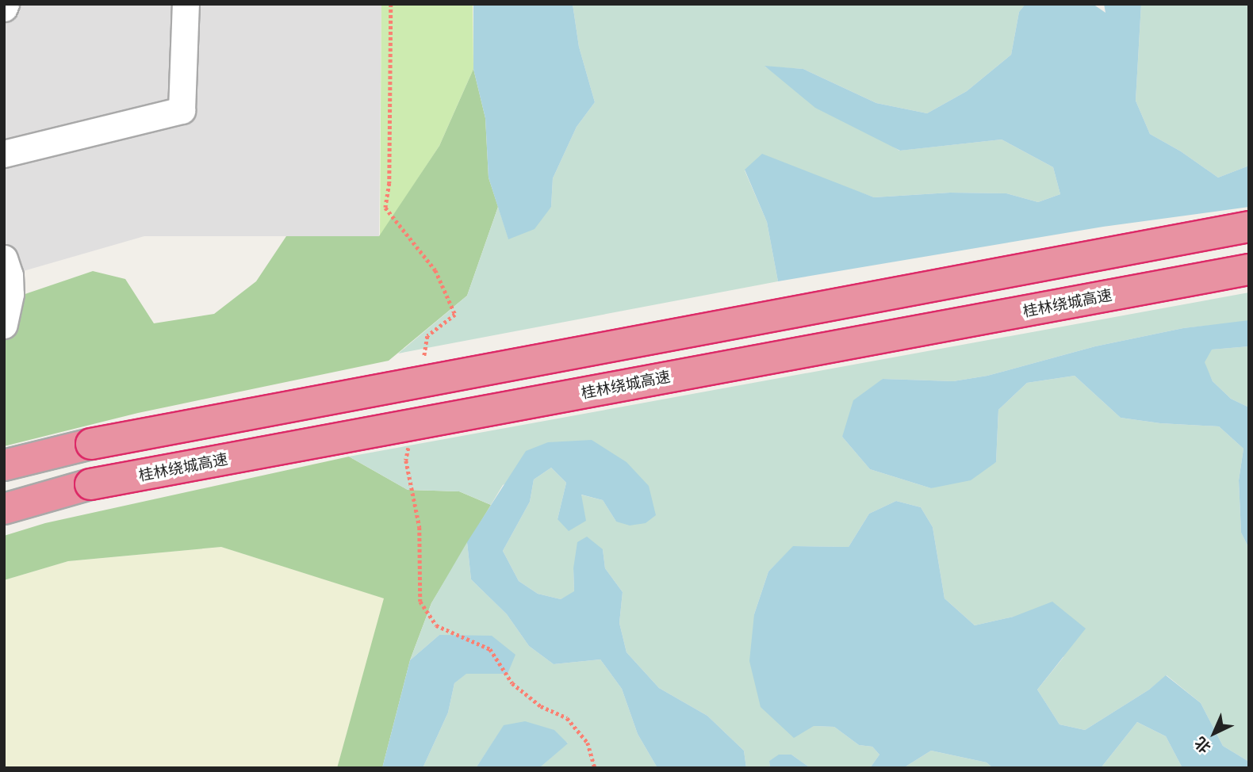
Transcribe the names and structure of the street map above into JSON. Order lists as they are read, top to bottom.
{
  "streets": {
    "highway": ["桂林绕城高速"]
  },
  "north": "bottom left"
}
